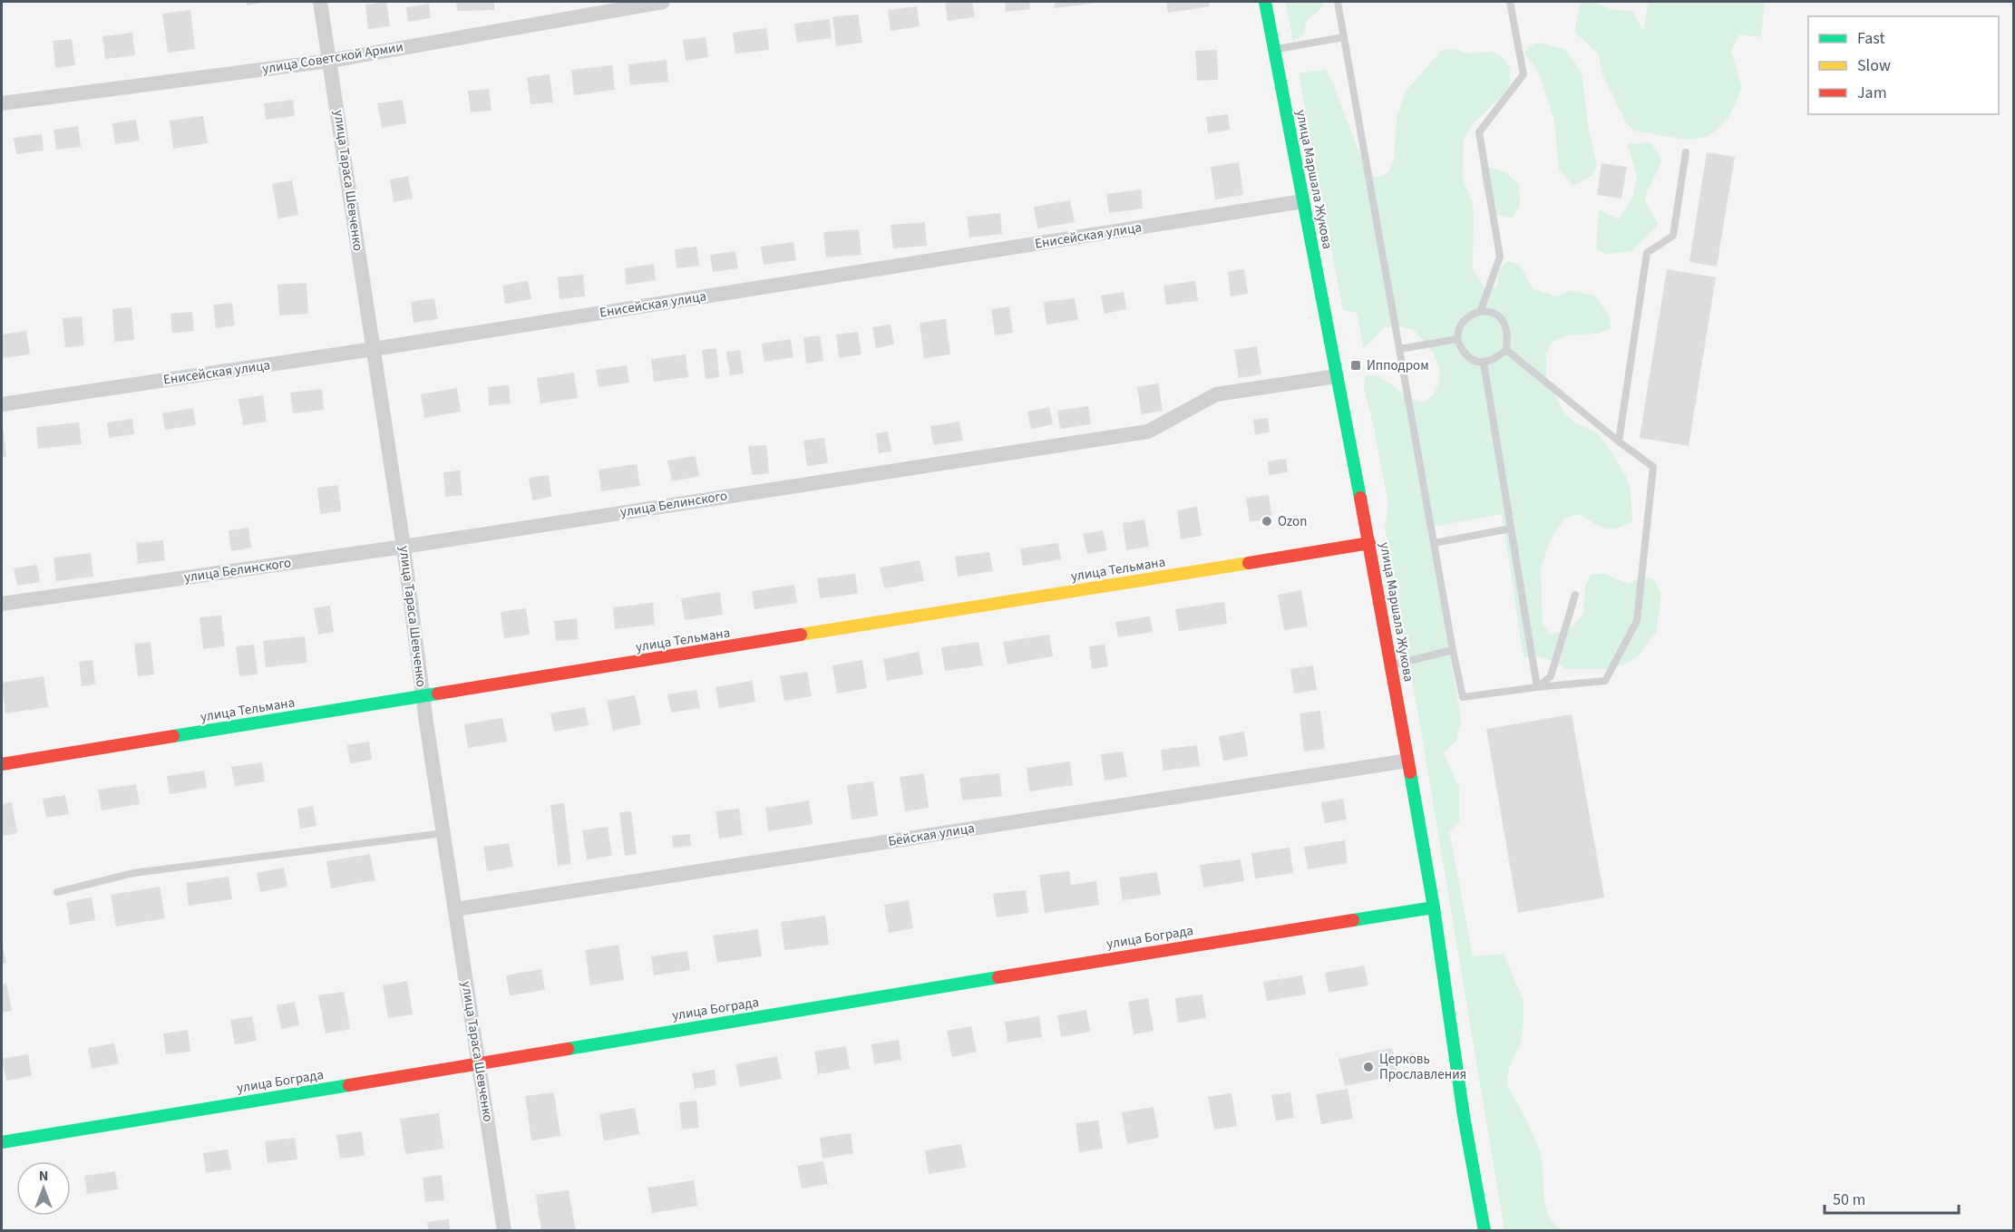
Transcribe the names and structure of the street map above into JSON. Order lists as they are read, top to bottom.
{
  "streets": {
    "street": [
      "улица Советской Армии",
      "улица Маршала Жукова",
      "улица Тараса Шевченко",
      "Енисейская улица",
      "улица Белинского",
      "улица Тельмана",
      "Бейская улица",
      "улица Бограда"
    ]
  },
  "crossings": [
    ["улица Советской Армии", "улица Тараса Шевченко"],
    ["улица Маршала Жукова", "Енисейская улица"],
    ["улица Маршала Жукова", "улица Белинского"],
    ["улица Маршала Жукова", "улица Тельмана"],
    ["улица Маршала Жукова", "Бейская улица"],
    ["улица Маршала Жукова", "улица Бограда"],
    ["улица Тараса Шевченко", "Енисейская улица"],
    ["улица Тараса Шевченко", "улица Белинского"],
    ["улица Тараса Шевченко", "улица Тельмана"],
    ["улица Тараса Шевченко", "Бейская улица"],
    ["улица Тараса Шевченко", "улица Бограда"]
  ],
  "places": {
    "transit": ["Ипподром"],
    "other": ["Ozon", "Церковь Прославления"]
  },
  "legend": ["Fast", "Slow", "Jam"],
  "scale_bar": "50 m",
  "north": "top"
}
